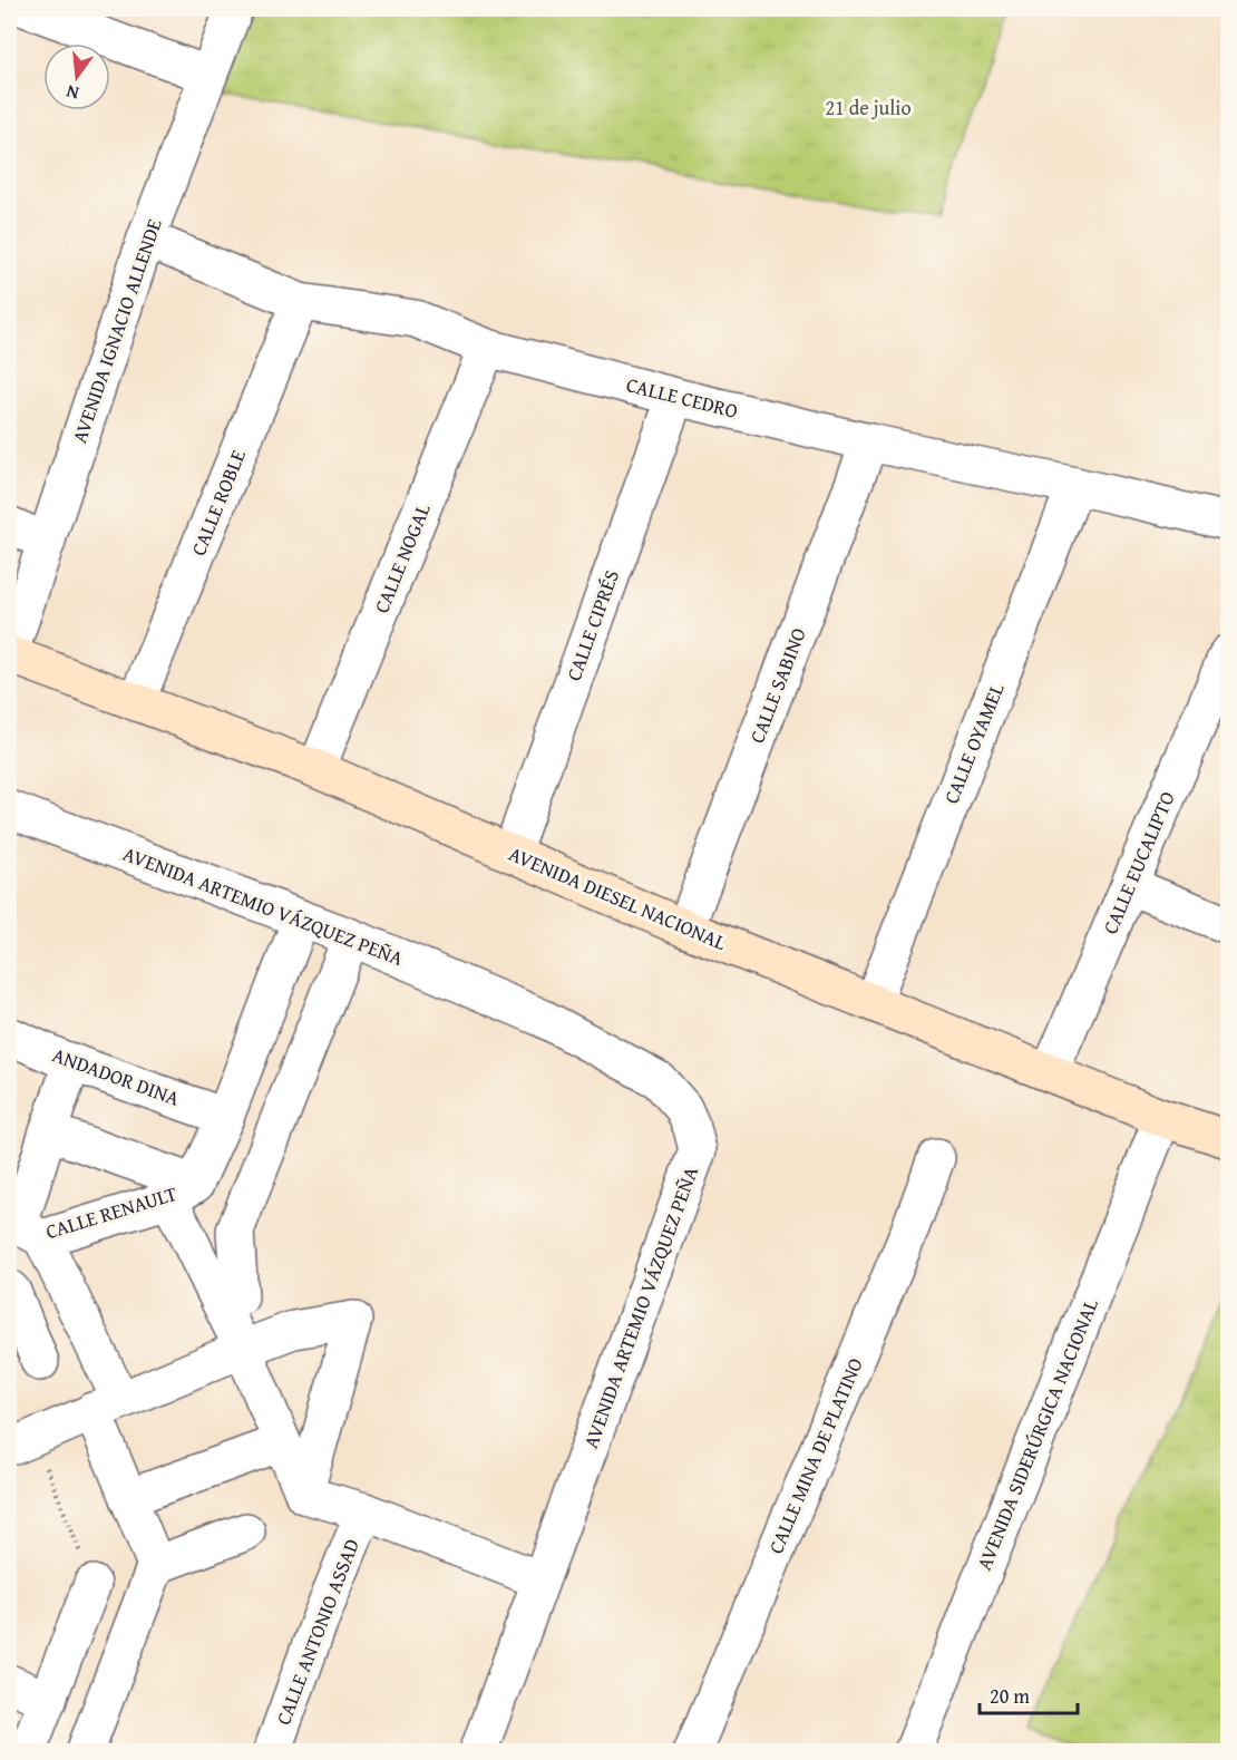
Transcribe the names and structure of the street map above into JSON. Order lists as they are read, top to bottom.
{
  "streets": {
    "street": [
      "AVENIDA IGNACIO ALLENDE",
      "CALLE CEDRO",
      "CALLE ROBLE",
      "CALLE NOGAL",
      "CALLE CIPRÉS",
      "CALLE SABINO",
      "CALLE OYAMEL",
      "CALLE EUCALIPTO",
      "AVENIDA DIESEL NACIONAL",
      "AVENIDA ARTEMIO VÁZQUEZ PEÑA",
      "ANDADOR DINA",
      "CALLE RENAULT",
      "AVENIDA SIDERÚRGICA NACIONAL",
      "CALLE MINA DE PLATINO",
      "CALLE ANTONIO ASSAD"
    ]
  },
  "crossings": [
    ["AVENIDA IGNACIO ALLENDE", "CALLE CEDRO"],
    ["AVENIDA IGNACIO ALLENDE", "AVENIDA DIESEL NACIONAL"],
    ["CALLE CEDRO", "CALLE ROBLE"],
    ["CALLE CEDRO", "CALLE NOGAL"],
    ["CALLE CEDRO", "CALLE CIPRÉS"],
    ["CALLE CEDRO", "CALLE SABINO"],
    ["CALLE CEDRO", "CALLE OYAMEL"],
    ["CALLE ROBLE", "AVENIDA DIESEL NACIONAL"],
    ["CALLE NOGAL", "AVENIDA DIESEL NACIONAL"],
    ["CALLE CIPRÉS", "AVENIDA DIESEL NACIONAL"],
    ["CALLE SABINO", "AVENIDA DIESEL NACIONAL"],
    ["CALLE OYAMEL", "AVENIDA DIESEL NACIONAL"],
    ["CALLE EUCALIPTO", "AVENIDA DIESEL NACIONAL"],
    ["AVENIDA DIESEL NACIONAL", "AVENIDA SIDERÚRGICA NACIONAL"]
  ],
  "parks": ["21 de julio"],
  "scale_bar": "20 m",
  "north": "bottom"
}
